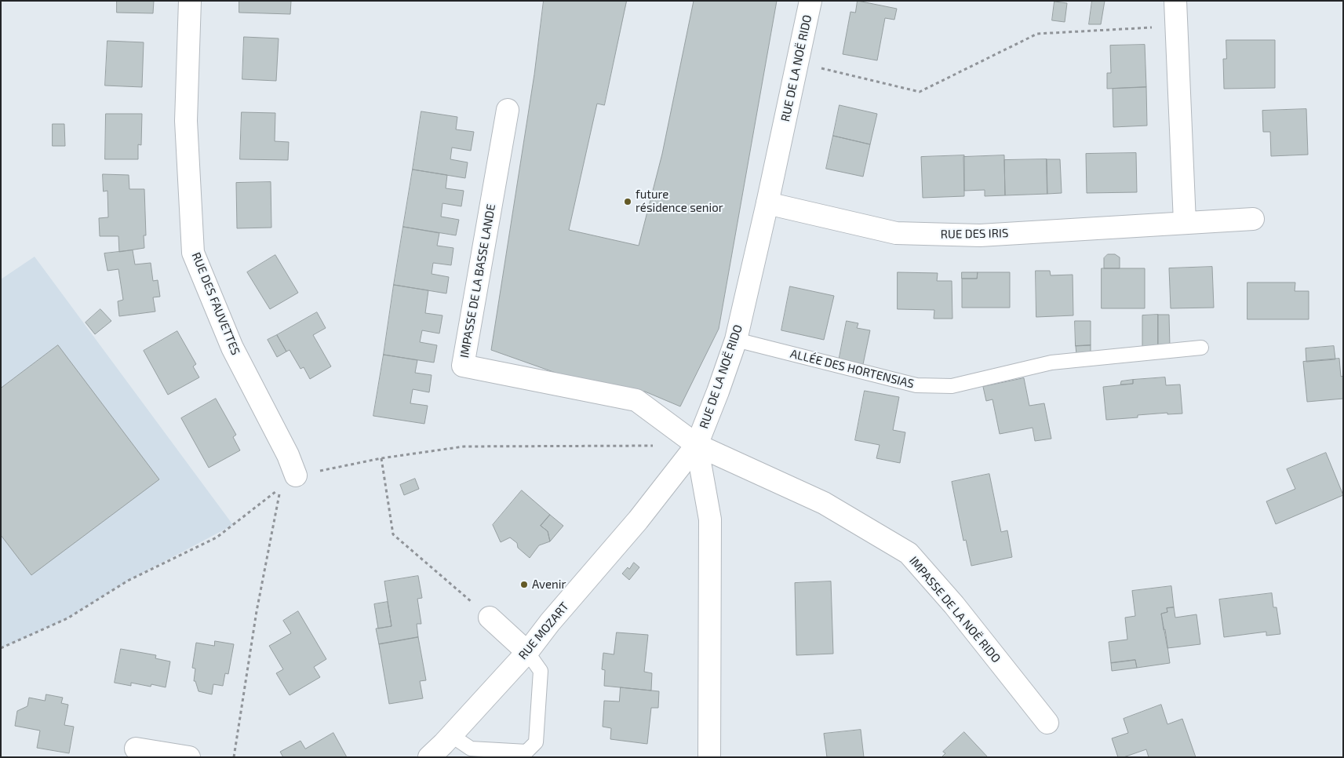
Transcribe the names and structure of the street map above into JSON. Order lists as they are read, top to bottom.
{
  "streets": {
    "street": [
      "RUE DE LA NOË RIDO",
      "RUE DES IRIS",
      "IMPASSE DE LA BASSE LANDE",
      "RUE DES FAUVETTES",
      "IMPASSE DE LA NOË RIDO",
      "RUE MOZART"
    ],
    "lane": ["ALLÉE DES HORTENSIAS"]
  },
  "crossings": [
    ["RUE DE LA NOË RIDO", "RUE DES IRIS"],
    ["RUE DE LA NOË RIDO", "IMPASSE DE LA BASSE LANDE"],
    ["RUE DE LA NOË RIDO", "ALLÉE DES HORTENSIAS"],
    ["RUE DE LA NOË RIDO", "IMPASSE DE LA NOË RIDO"],
    ["RUE DE LA NOË RIDO", "RUE MOZART"],
    ["IMPASSE DE LA BASSE LANDE", "IMPASSE DE LA NOË RIDO"],
    ["IMPASSE DE LA BASSE LANDE", "RUE MOZART"],
    ["IMPASSE DE LA NOË RIDO", "RUE MOZART"]
  ],
  "places": ["future résidence senior", "Avenir"]
}
